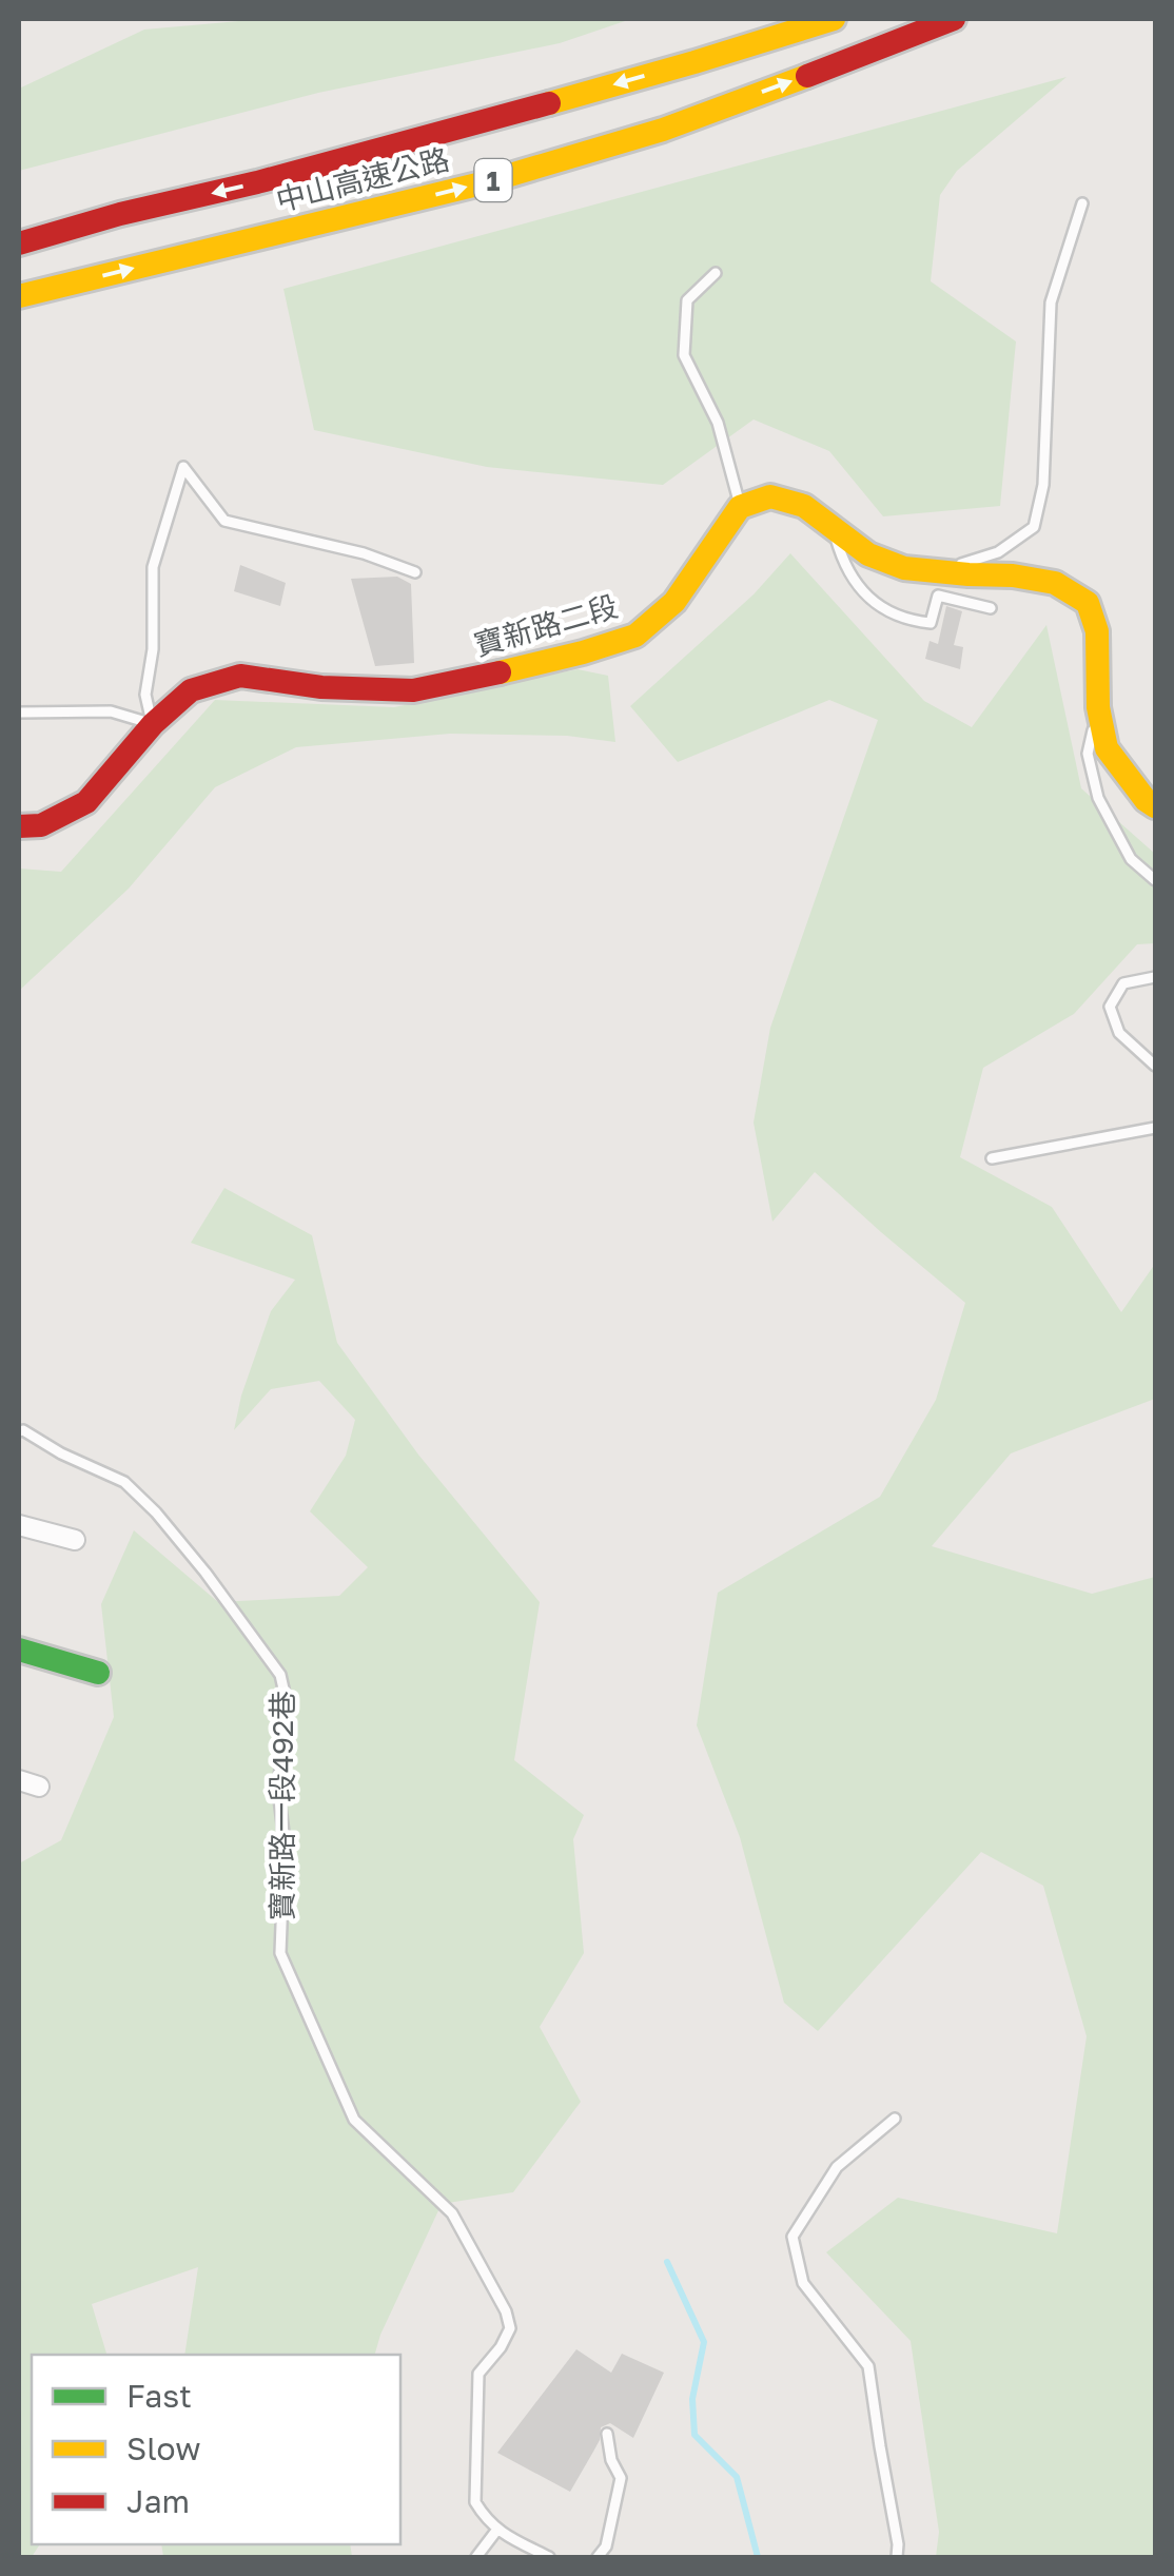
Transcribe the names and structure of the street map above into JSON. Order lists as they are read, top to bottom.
{
  "streets": {
    "main road": ["中山高速公路", "1", "寶新路二段"],
    "lane": ["寶新路一段492巷"]
  },
  "legend": ["Fast", "Slow", "Jam"]
}
